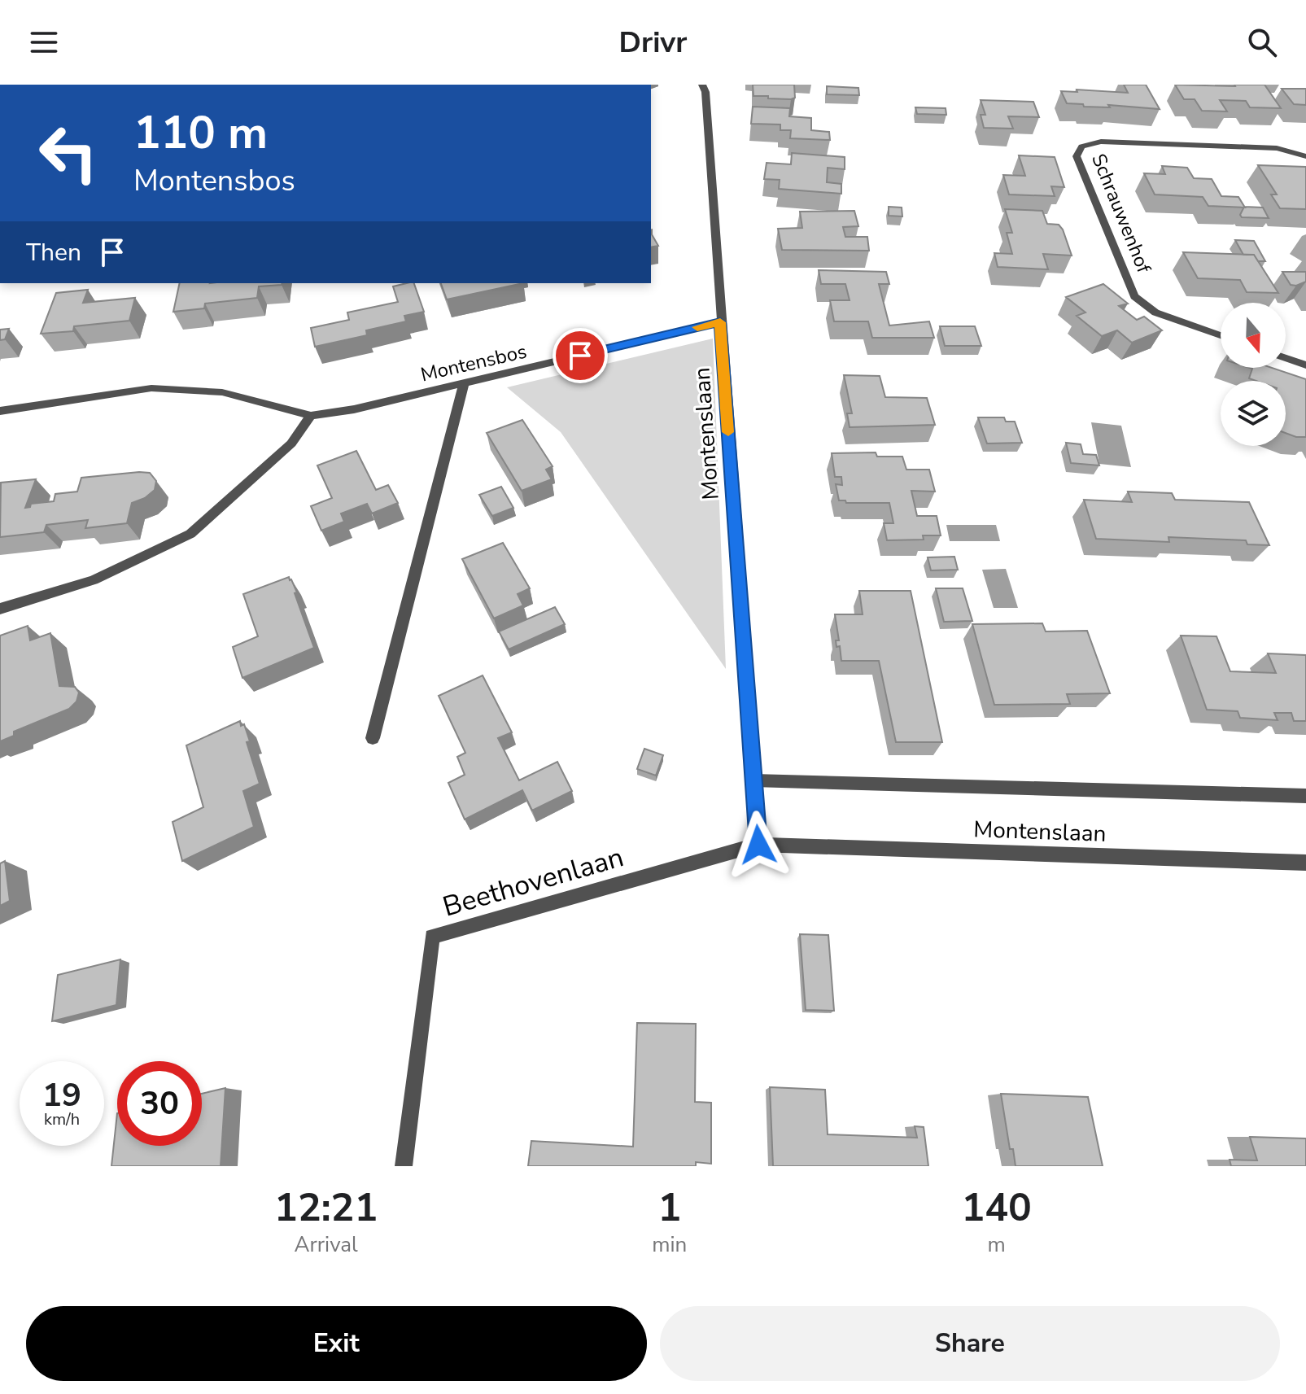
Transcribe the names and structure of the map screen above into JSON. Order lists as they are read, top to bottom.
{
  "streets": {
    "street": [
      "Schrauwenhof",
      "Montensbos",
      "Montenslaan",
      "Beethovenlaan"
    ]
  },
  "crossings": [
    ["Montensbos", "Montenslaan"],
    ["Montenslaan", "Beethovenlaan"]
  ],
  "north": "bottom",
  "page": {
    "header": "Drivr",
    "turn": ["110 m", "Montensbos"],
    "then": "Then",
    "speed": "19 km/h",
    "limit": "30",
    "eta": [
      "12:21",
      "Arrival",
      "1",
      "min",
      "140",
      "m"
    ],
    "buttons": ["Exit", "Share"]
  }
}
